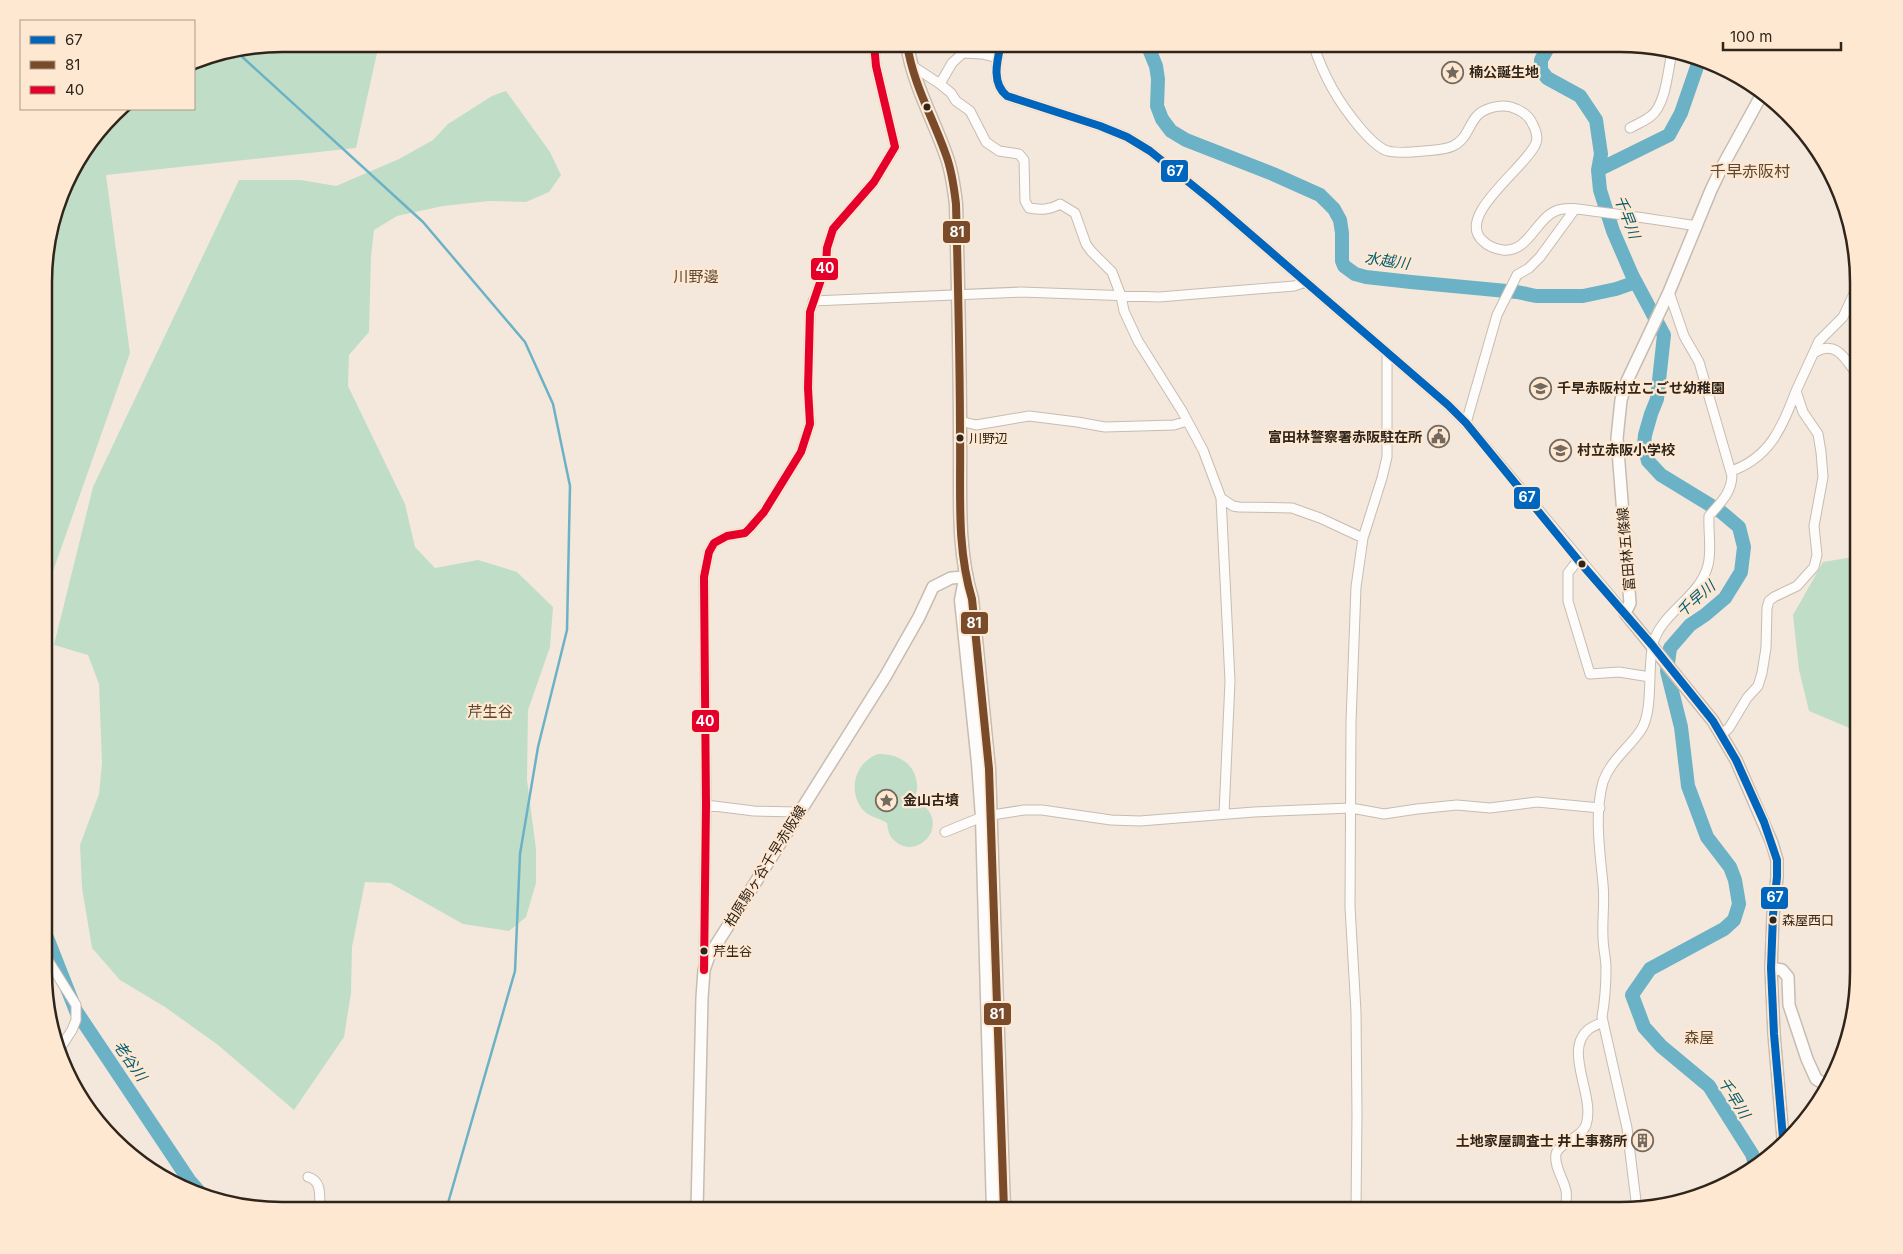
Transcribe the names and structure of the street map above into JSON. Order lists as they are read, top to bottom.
{
  "streets": {
    "main road": ["富田林五條線", "柏原駒ヶ谷千早赤阪線"]
  },
  "districts": [
    "千早赤阪村",
    "川野邊",
    "芹生谷",
    "森屋"
  ],
  "water": ["千早川", "水越川", "老谷川"],
  "places": {
    "place": ["楠公誕生地", "金山古墳"],
    "school or university": ["千早赤阪村立こごせ幼稚園", "村立赤阪小学校"],
    "public building": ["富田林警察署赤阪駐在所"],
    "other": ["川野辺", "森屋西口", "芹生谷"],
    "building": ["土地家屋調査士 井上事務所"]
  },
  "lines": ["transit line 67", "transit line 81", "transit line 40"],
  "legend": ["67", "81", "40"],
  "scale_bar": "100 m"
}
